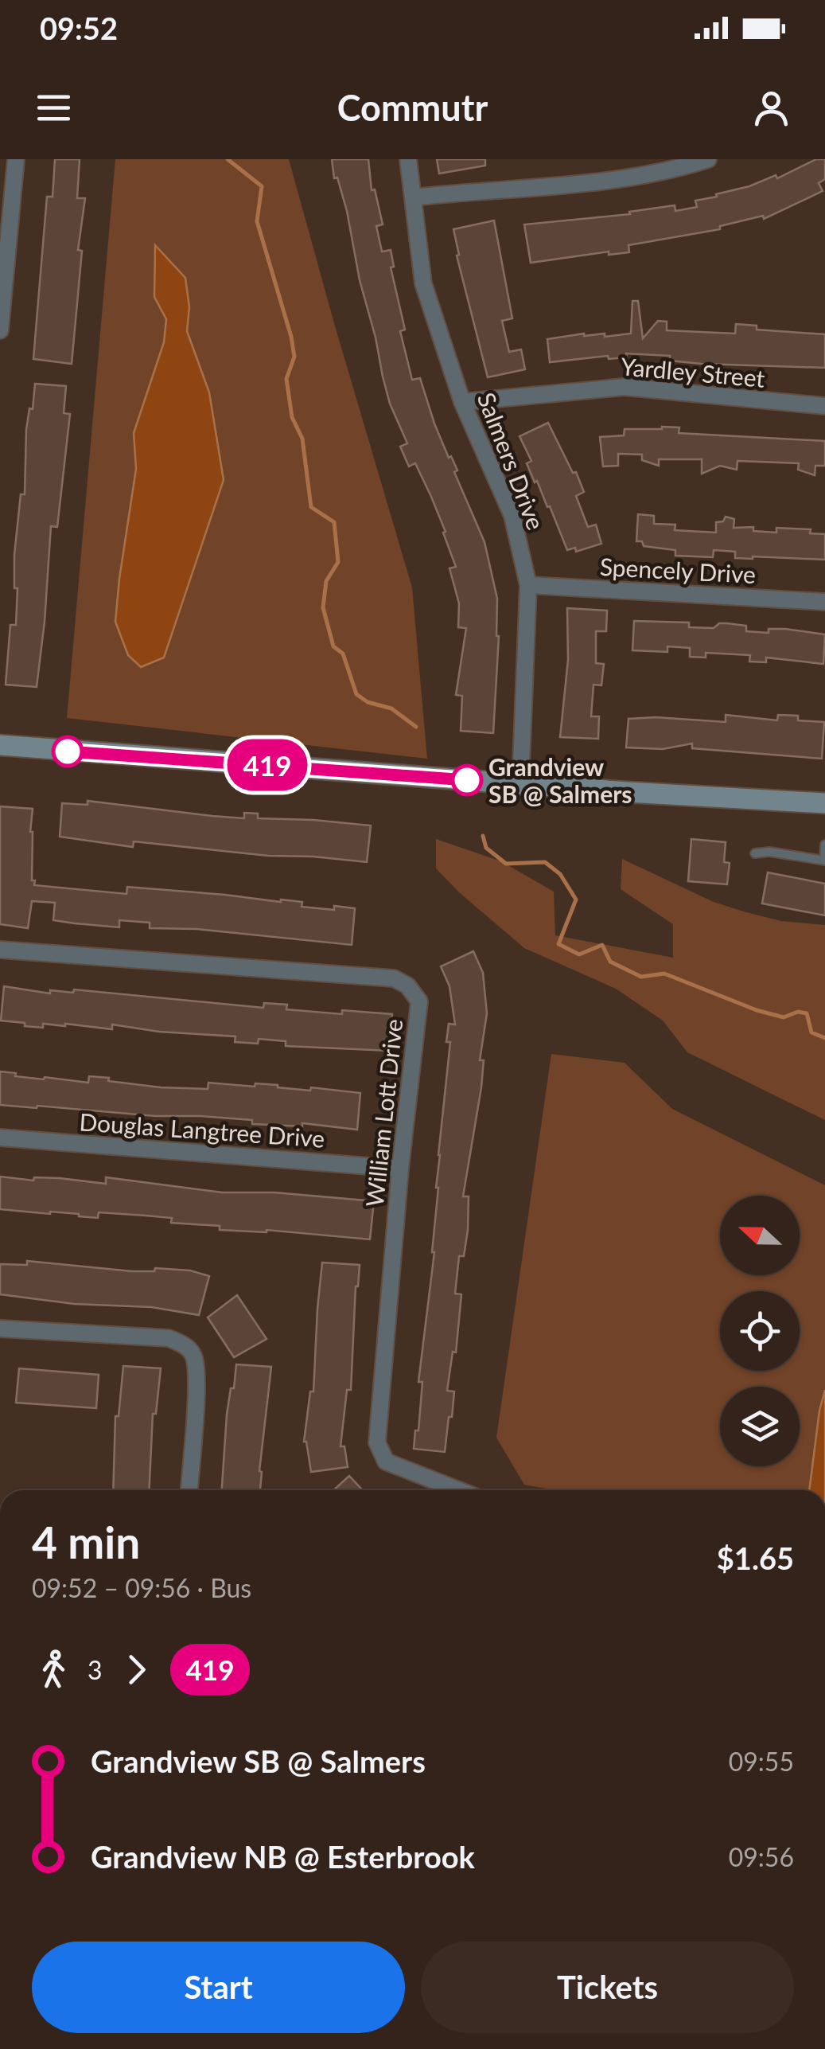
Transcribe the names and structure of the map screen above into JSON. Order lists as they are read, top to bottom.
{
  "streets": {
    "street": [
      "Yardley Street",
      "Salmers Drive",
      "Spencely Drive",
      "William Lott Drive",
      "Douglas Langtree Drive"
    ]
  },
  "crossings": [
    ["Yardley Street", "Salmers Drive"],
    ["Salmers Drive", "Spencely Drive"],
    ["William Lott Drive", "Douglas Langtree Drive"]
  ],
  "places": ["Grandview SB @ Salmers"],
  "lines": ["bus line 419"],
  "north": "left",
  "page": {
    "status": "09:52",
    "header": "Commutr",
    "on_map": "419",
    "heading": ["4 min", "09:52 – 09:56 · Bus", "$1.65"],
    "legs": ["3", "419"],
    "list": [
      {
        "name": "Grandview SB @ Salmers",
        "value": "09:55"
      },
      {
        "name": "Grandview NB @ Esterbrook",
        "value": "09:56"
      }
    ],
    "buttons": ["Start", "Tickets"]
  }
}
